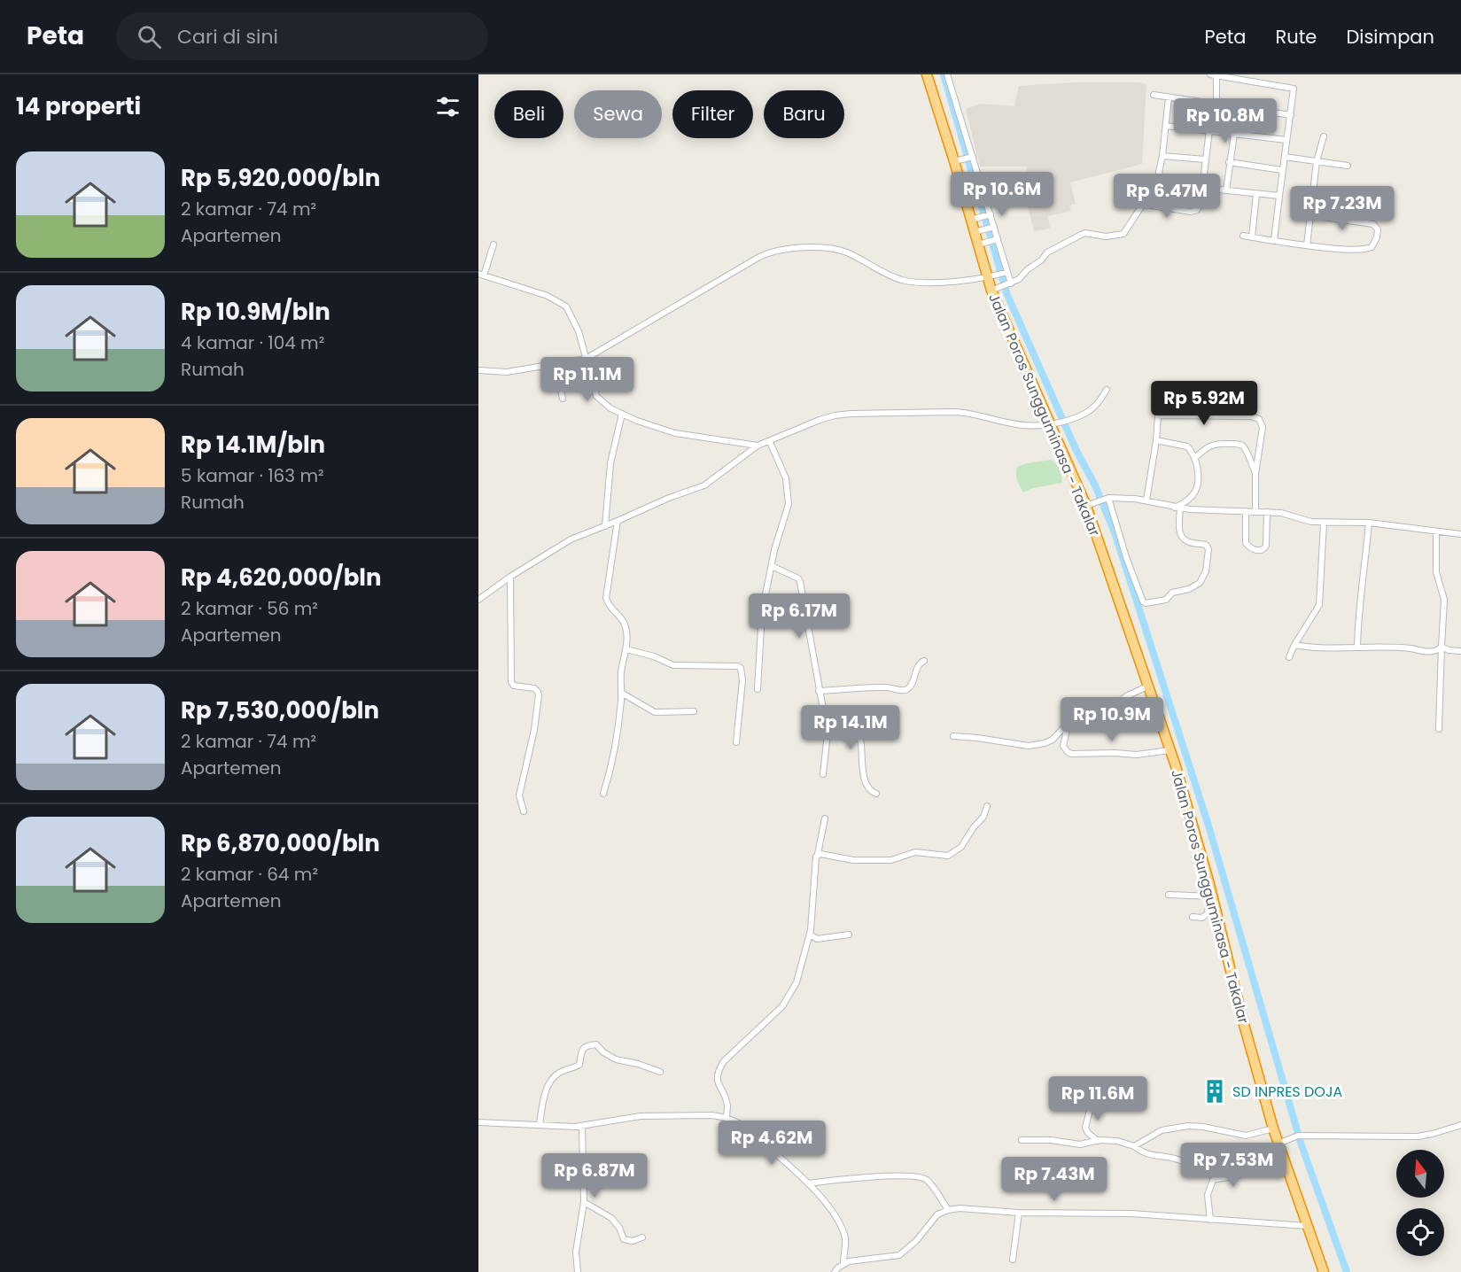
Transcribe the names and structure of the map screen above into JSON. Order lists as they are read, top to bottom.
{
  "streets": {
    "highway": ["Jalan Poros Sungguminasa - Takalar"]
  },
  "places": {
    "building": ["SD INPRES DOJA"]
  },
  "north": "top",
  "page": {
    "header": "Peta",
    "search": "Cari di sini",
    "nav": ["Peta", "Rute", "Disimpan"],
    "heading": "14 properti",
    "chip": [
      "Beli",
      "Sewa",
      "Filter",
      "Baru"
    ],
    "price": [
      "Rp 10.8M",
      "Rp 10.6M",
      "Rp 6.47M",
      "Rp 7.23M",
      "Rp 11.1M",
      "Rp 5.92M",
      "Rp 6.17M",
      "Rp 10.9M",
      "Rp 14.1M",
      "Rp 11.6M",
      "Rp 4.62M",
      "Rp 7.53M",
      "Rp 6.87M",
      "Rp 7.43M"
    ],
    "list": [
      {
        "name": "Rp 5,920,000/bln",
        "note": "2 kamar · 74 m² · Apartemen"
      },
      {
        "name": "Rp 10.9M/bln",
        "note": "4 kamar · 104 m² · Rumah"
      },
      {
        "name": "Rp 14.1M/bln",
        "note": "5 kamar · 163 m² · Rumah"
      },
      {
        "name": "Rp 4,620,000/bln",
        "note": "2 kamar · 56 m² · Apartemen"
      },
      {
        "name": "Rp 7,530,000/bln",
        "note": "2 kamar · 74 m² · Apartemen"
      },
      {
        "name": "Rp 6,870,000/bln",
        "note": "2 kamar · 64 m² · Apartemen"
      }
    ]
  }
}
